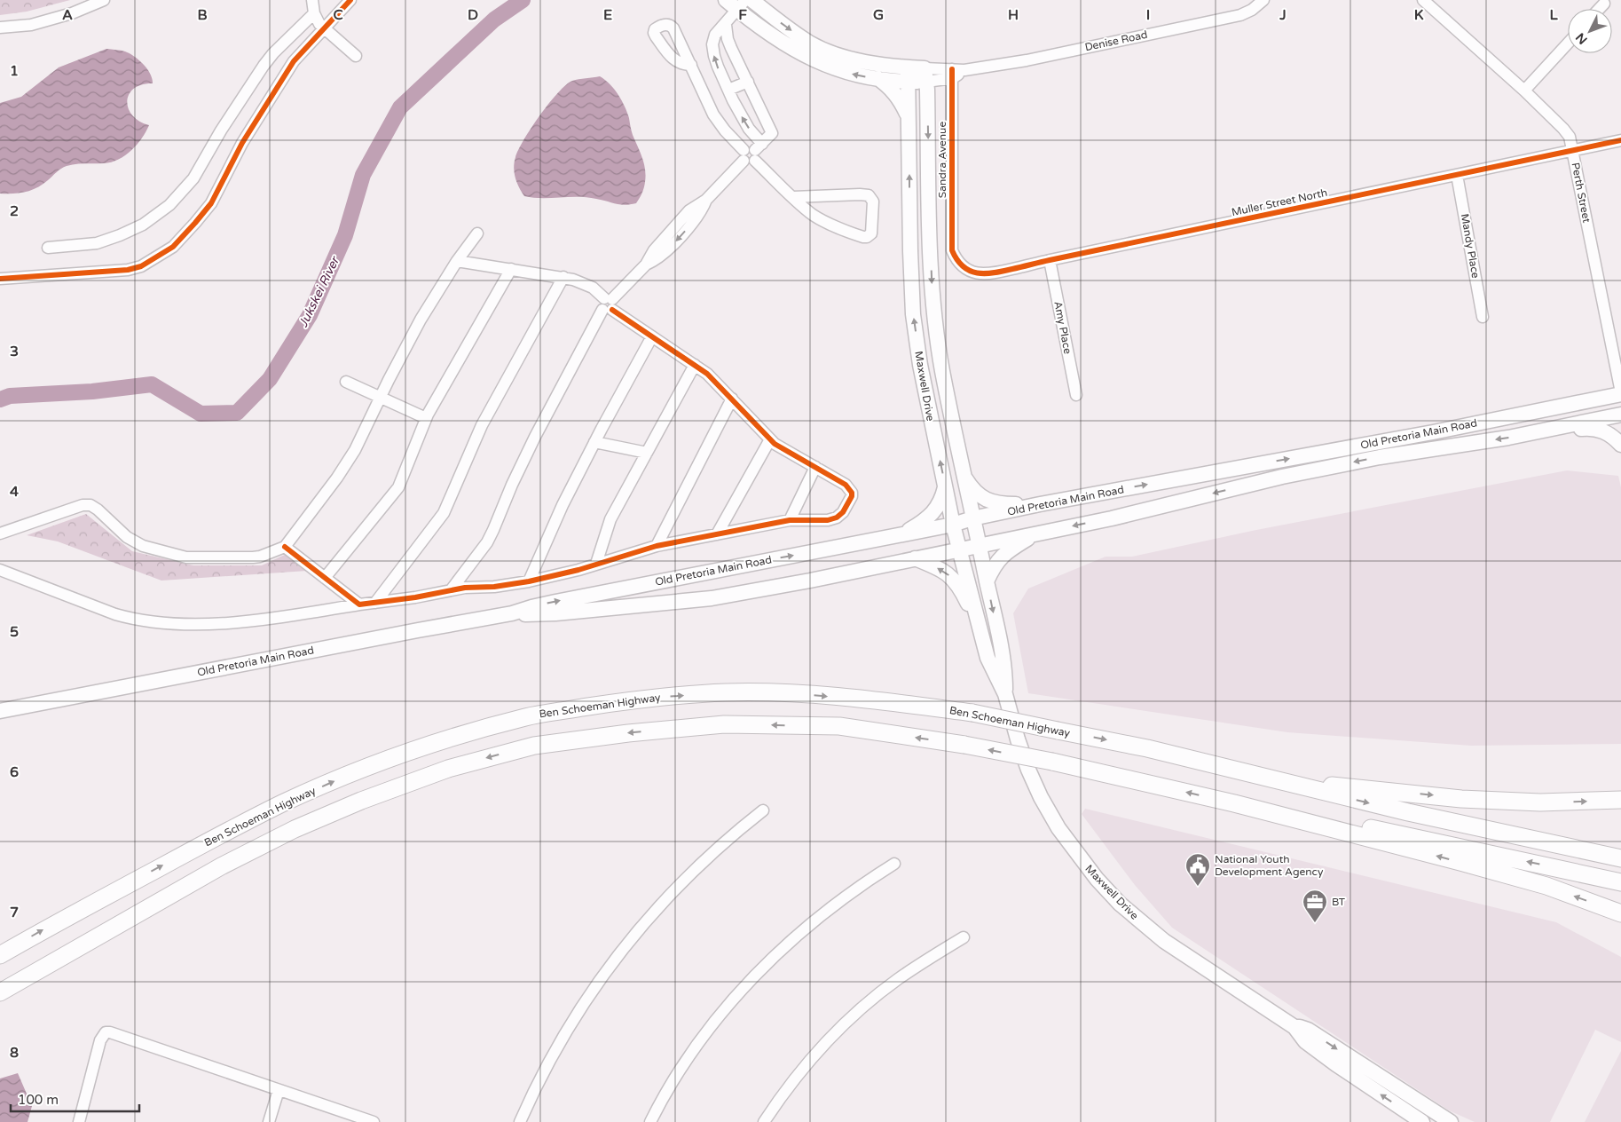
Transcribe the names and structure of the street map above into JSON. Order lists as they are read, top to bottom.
{
  "streets": {
    "highway": ["Ben Schoeman Highway"],
    "main road": ["Maxwell Drive", "Old Pretoria Main Road"],
    "street": [
      "Denise Road",
      "Sandra Avenue",
      "Perth Street",
      "Muller Street North",
      "Mandy Place",
      "Amy Place"
    ]
  },
  "crossings": [
    ["Denise Road", "Sandra Avenue"],
    ["Sandra Avenue", "Muller Street North"],
    ["Perth Street", "Muller Street North"],
    ["Perth Street", "Old Pretoria Main Road"],
    ["Muller Street North", "Mandy Place"],
    ["Muller Street North", "Amy Place"],
    ["Maxwell Drive", "Old Pretoria Main Road"]
  ],
  "water": ["Jukskei River"],
  "places": {
    "public building": ["National Youth Development Agency"],
    "office": ["BT"]
  },
  "scale_bar": "100 m",
  "north": "bottom left",
  "grid": {
    "columns": [
      "A",
      "B",
      "C",
      "D",
      "E",
      "F",
      "G",
      "H",
      "I",
      "J",
      "K",
      "L"
    ],
    "rows": [
      "1",
      "2",
      "3",
      "4",
      "5",
      "6",
      "7",
      "8"
    ]
  }
}
